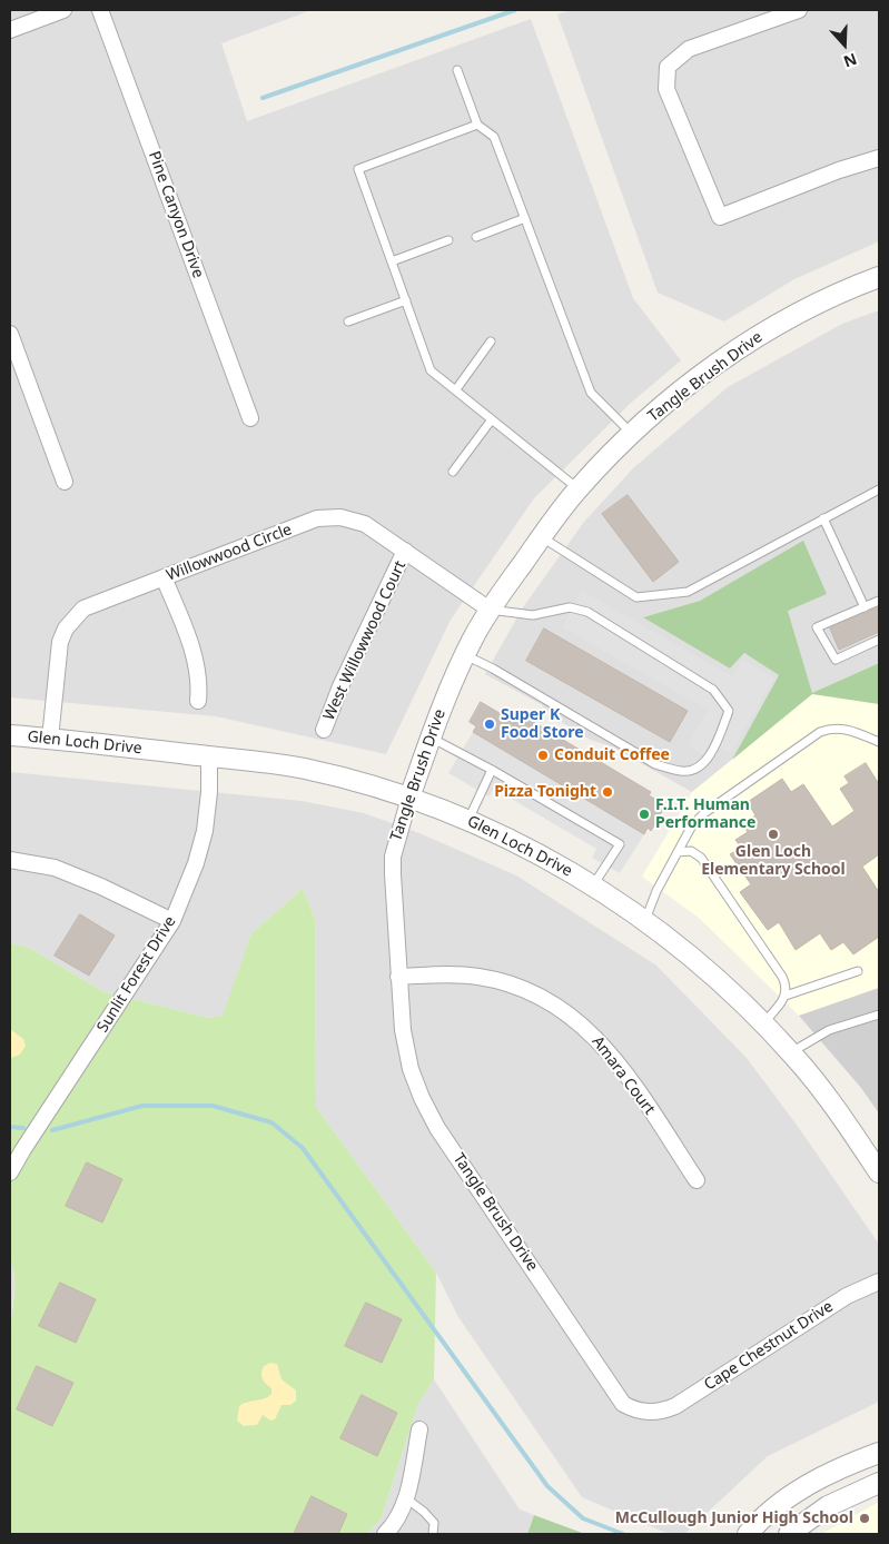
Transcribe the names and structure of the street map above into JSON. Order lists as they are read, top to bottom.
{
  "streets": {
    "street": [
      "Pine Canyon Drive",
      "Tangle Brush Drive",
      "Willowwood Circle",
      "West Willowwood Court",
      "Glen Loch Drive",
      "Sunlit Forest Drive",
      "Amara Court",
      "Cape Chestnut Drive"
    ]
  },
  "crossings": [
    ["Tangle Brush Drive", "Willowwood Circle"],
    ["Tangle Brush Drive", "Glen Loch Drive"],
    ["Tangle Brush Drive", "Amara Court"],
    ["Tangle Brush Drive", "Cape Chestnut Drive"],
    ["Willowwood Circle", "West Willowwood Court"],
    ["Willowwood Circle", "Glen Loch Drive"],
    ["Glen Loch Drive", "Sunlit Forest Drive"]
  ],
  "places": [
    "Super K Food Store",
    "Conduit Coffee",
    "Pizza Tonight",
    "F.I.T. Human Performance",
    "Glen Loch Elementary School",
    "McCullough Junior High School"
  ],
  "north": "bottom"
}
